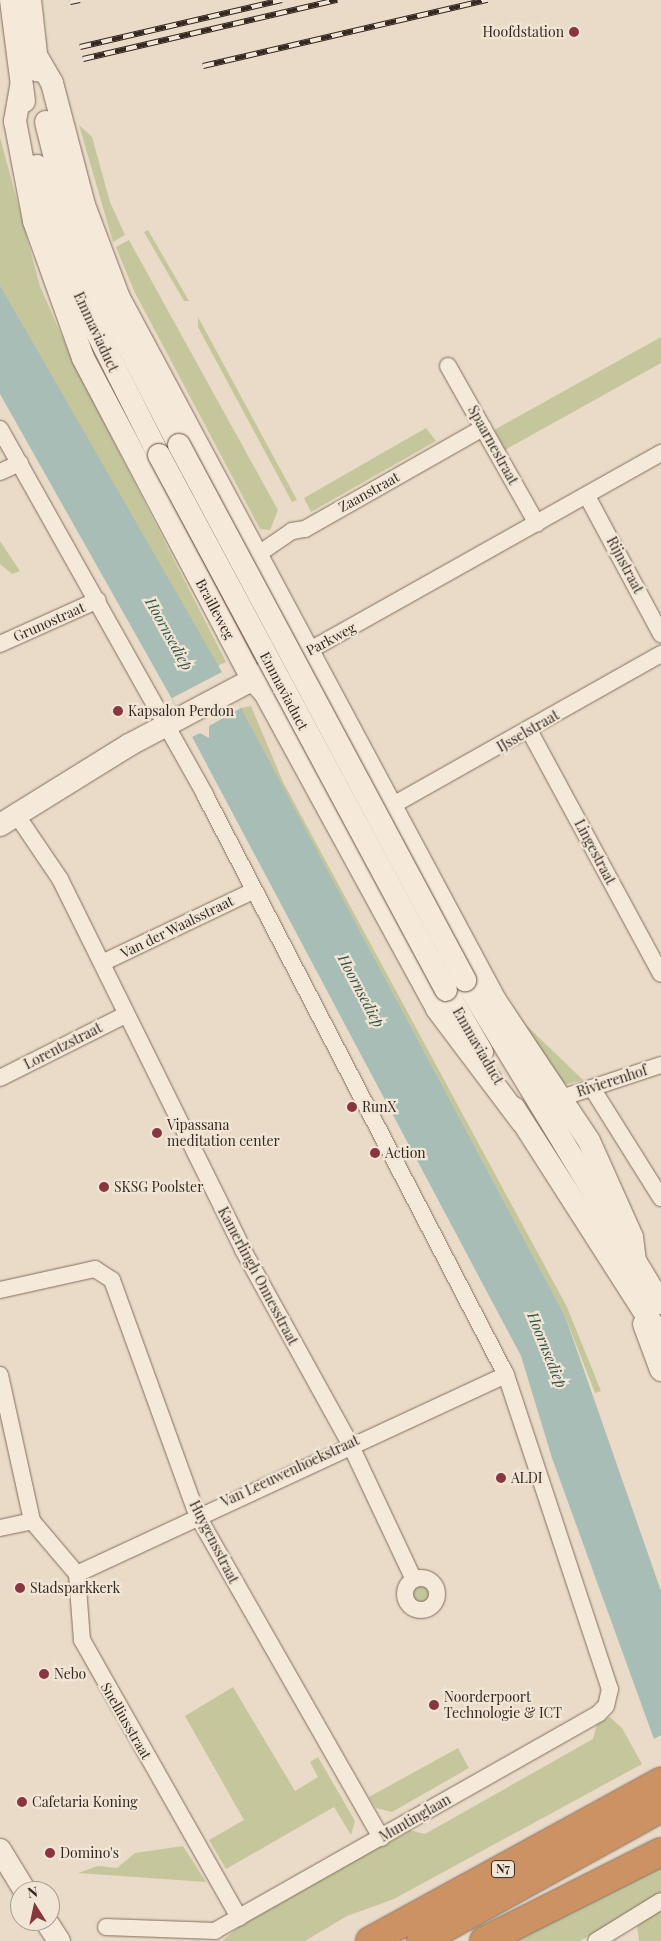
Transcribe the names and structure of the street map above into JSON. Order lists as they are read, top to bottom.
{
  "streets": {
    "highway": ["N7"],
    "main road": ["Emmaviaduct", "Brailleweg", "Parkweg"],
    "street": [
      "Spaarnestraat",
      "Zaanstraat",
      "Rijnstraat",
      "Grunostraat",
      "IJsselstraat",
      "Lingestraat",
      "Van der Waalsstraat",
      "Lorentzstraat",
      "Rivierenhof",
      "Kamerlingh Onnesstraat",
      "Van Leeuwenhoekstraat",
      "Huygensstraat",
      "Snelliusstraat",
      "Muntinglaan"
    ]
  },
  "crossings": [
    ["Emmaviaduct", "Brailleweg"],
    ["Spaarnestraat", "Zaanstraat"],
    ["Spaarnestraat", "Parkweg"],
    ["Rijnstraat", "Parkweg"],
    ["Brailleweg", "Parkweg"],
    ["Parkweg", "Kamerlingh Onnesstraat"],
    ["IJsselstraat", "Lingestraat"],
    ["Van der Waalsstraat", "Kamerlingh Onnesstraat"],
    ["Lorentzstraat", "Kamerlingh Onnesstraat"],
    ["Kamerlingh Onnesstraat", "Van Leeuwenhoekstraat"],
    ["Van Leeuwenhoekstraat", "Huygensstraat"],
    ["Van Leeuwenhoekstraat", "Snelliusstraat"],
    ["Van Leeuwenhoekstraat", "Muntinglaan"],
    ["Huygensstraat", "Muntinglaan"],
    ["Snelliusstraat", "Muntinglaan"]
  ],
  "water": ["Hoornsediep"],
  "places": [
    "Hoofdstation",
    "Kapsalon Perdon",
    "RunX",
    "Vipassana meditation center",
    "Action",
    "SKSG Poolster",
    "ALDI",
    "Stadsparkkerk",
    "Nebo",
    "Noorderpoort Technologie & ICT",
    "Cafetaria Koning",
    "Domino's"
  ],
  "north": "top"
}
